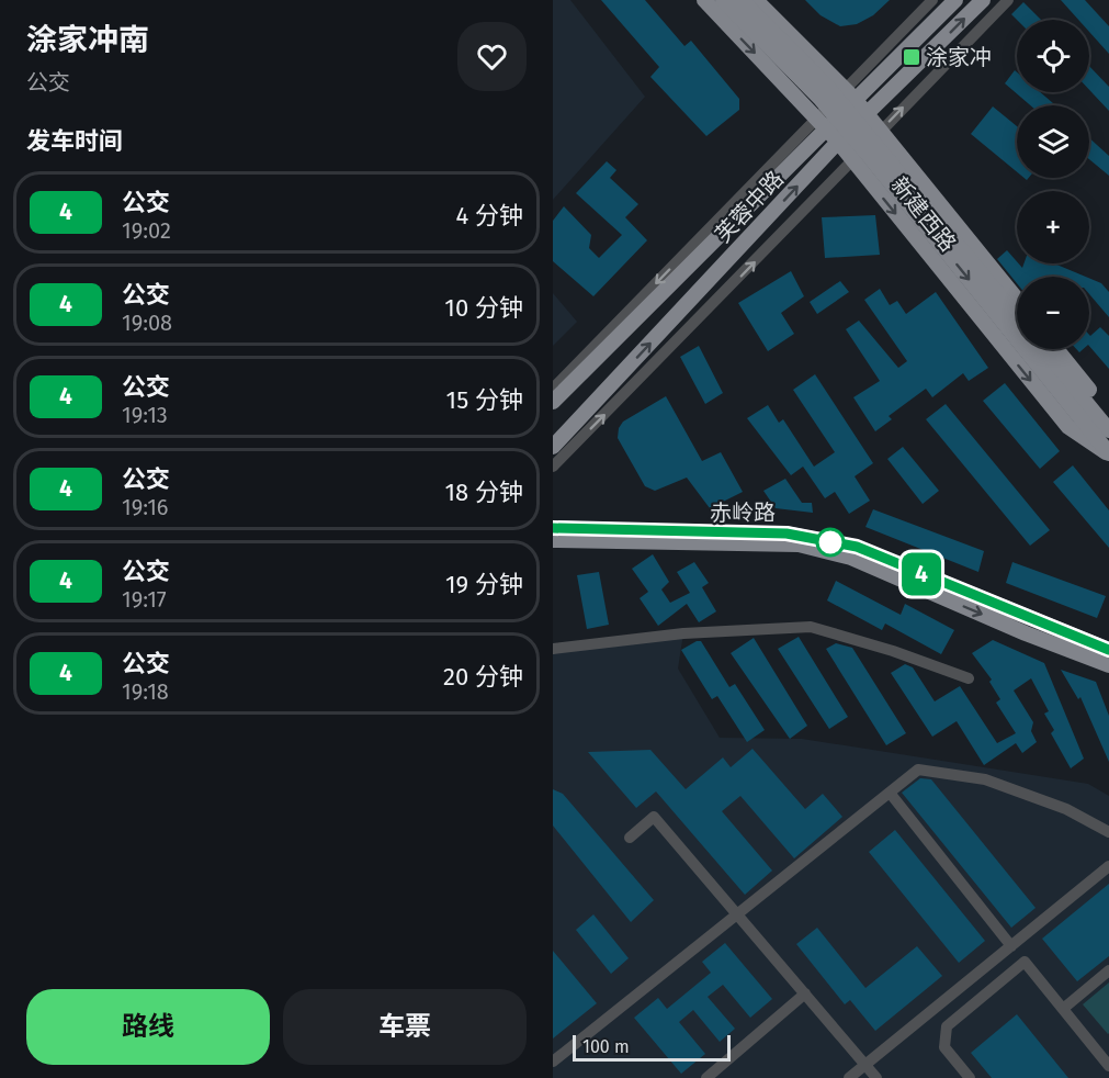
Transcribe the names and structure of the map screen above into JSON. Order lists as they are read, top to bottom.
{
  "streets": {
    "main road": ["芙蓉中路", "新建西路", "赤岭路"]
  },
  "crossings": [
    ["芙蓉中路", "新建西路"]
  ],
  "places": {
    "transit": ["涂家冲"]
  },
  "lines": ["bus line 4"],
  "scale_bar": "100 m",
  "page": {
    "heading": [
      ["涂家冲南", "公交"],
      "发车时间"
    ],
    "on_map": "4",
    "map_buttons": ["+", "−"],
    "list": [
      {
        "mark": "4",
        "name": "公交",
        "note": "19:02",
        "value": "4 分钟"
      },
      {
        "mark": "4",
        "name": "公交",
        "note": "19:08",
        "value": "10 分钟"
      },
      {
        "mark": "4",
        "name": "公交",
        "note": "19:13",
        "value": "15 分钟"
      },
      {
        "mark": "4",
        "name": "公交",
        "note": "19:16",
        "value": "18 分钟"
      },
      {
        "mark": "4",
        "name": "公交",
        "note": "19:17",
        "value": "19 分钟"
      },
      {
        "mark": "4",
        "name": "公交",
        "note": "19:18",
        "value": "20 分钟"
      }
    ],
    "buttons": ["路线", "车票"],
    "scale": "100 m"
  }
}
